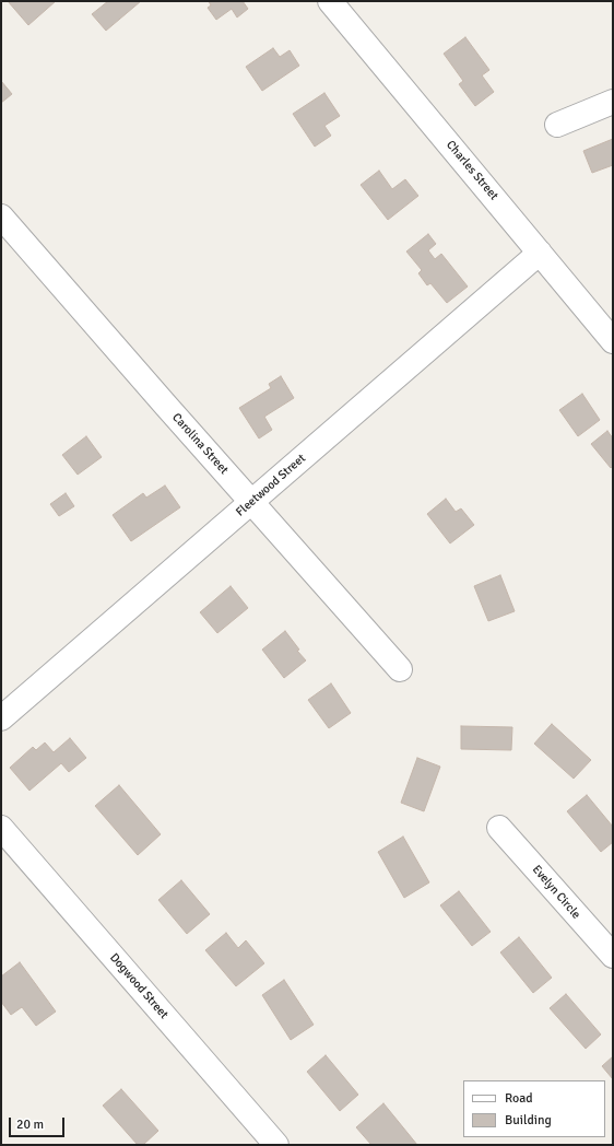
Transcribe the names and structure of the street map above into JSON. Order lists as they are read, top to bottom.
{
  "streets": {
    "street": [
      "Charles Street",
      "Carolina Street",
      "Fleetwood Street",
      "Evelyn Circle",
      "Dogwood Street"
    ]
  },
  "crossings": [
    ["Charles Street", "Fleetwood Street"],
    ["Carolina Street", "Fleetwood Street"]
  ],
  "legend": ["Road", "Building"],
  "scale_bar": "20 m"
}
